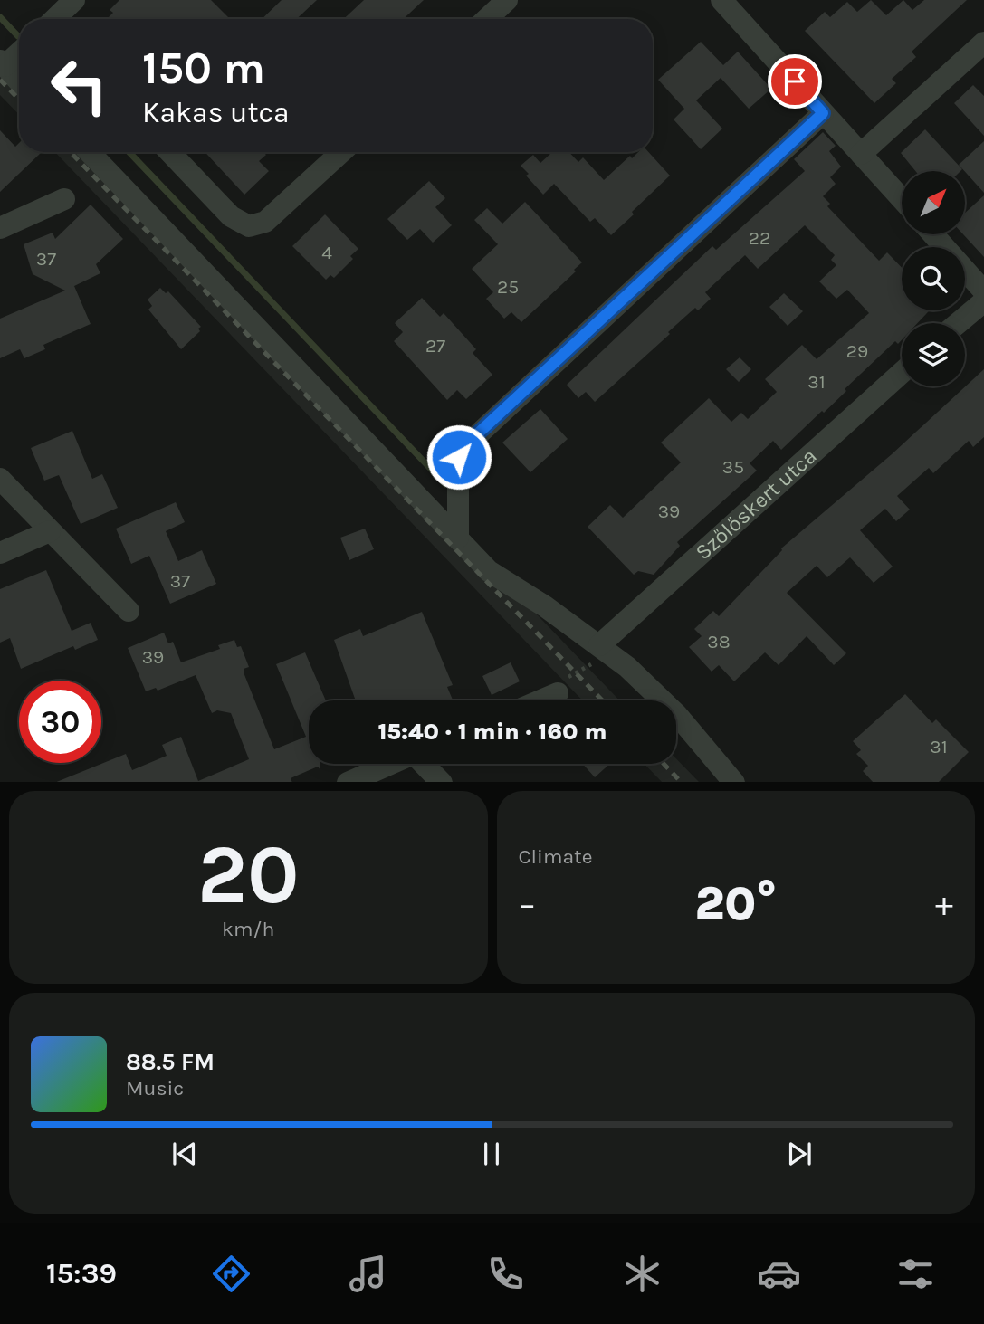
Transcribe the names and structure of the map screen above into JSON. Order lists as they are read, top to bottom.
{
  "streets": {
    "street": ["Szőlőskert utca"]
  },
  "house_numbers": [
    "22",
    "4",
    "37",
    "25",
    "27",
    "29",
    "31",
    "35",
    "39",
    "37",
    "38",
    "39",
    "31"
  ],
  "north": "top right",
  "page": {
    "turn": ["150 m", "Kakas utca"],
    "limit": "30",
    "trip": "15:40 · 1 min · 160 m",
    "tile": [
      ["20", "km/h"],
      "Climate"
    ],
    "heat": ["−", "20°", "+"],
    "song": ["88.5 FM", "Music"],
    "tabs": "15:39"
  }
}
